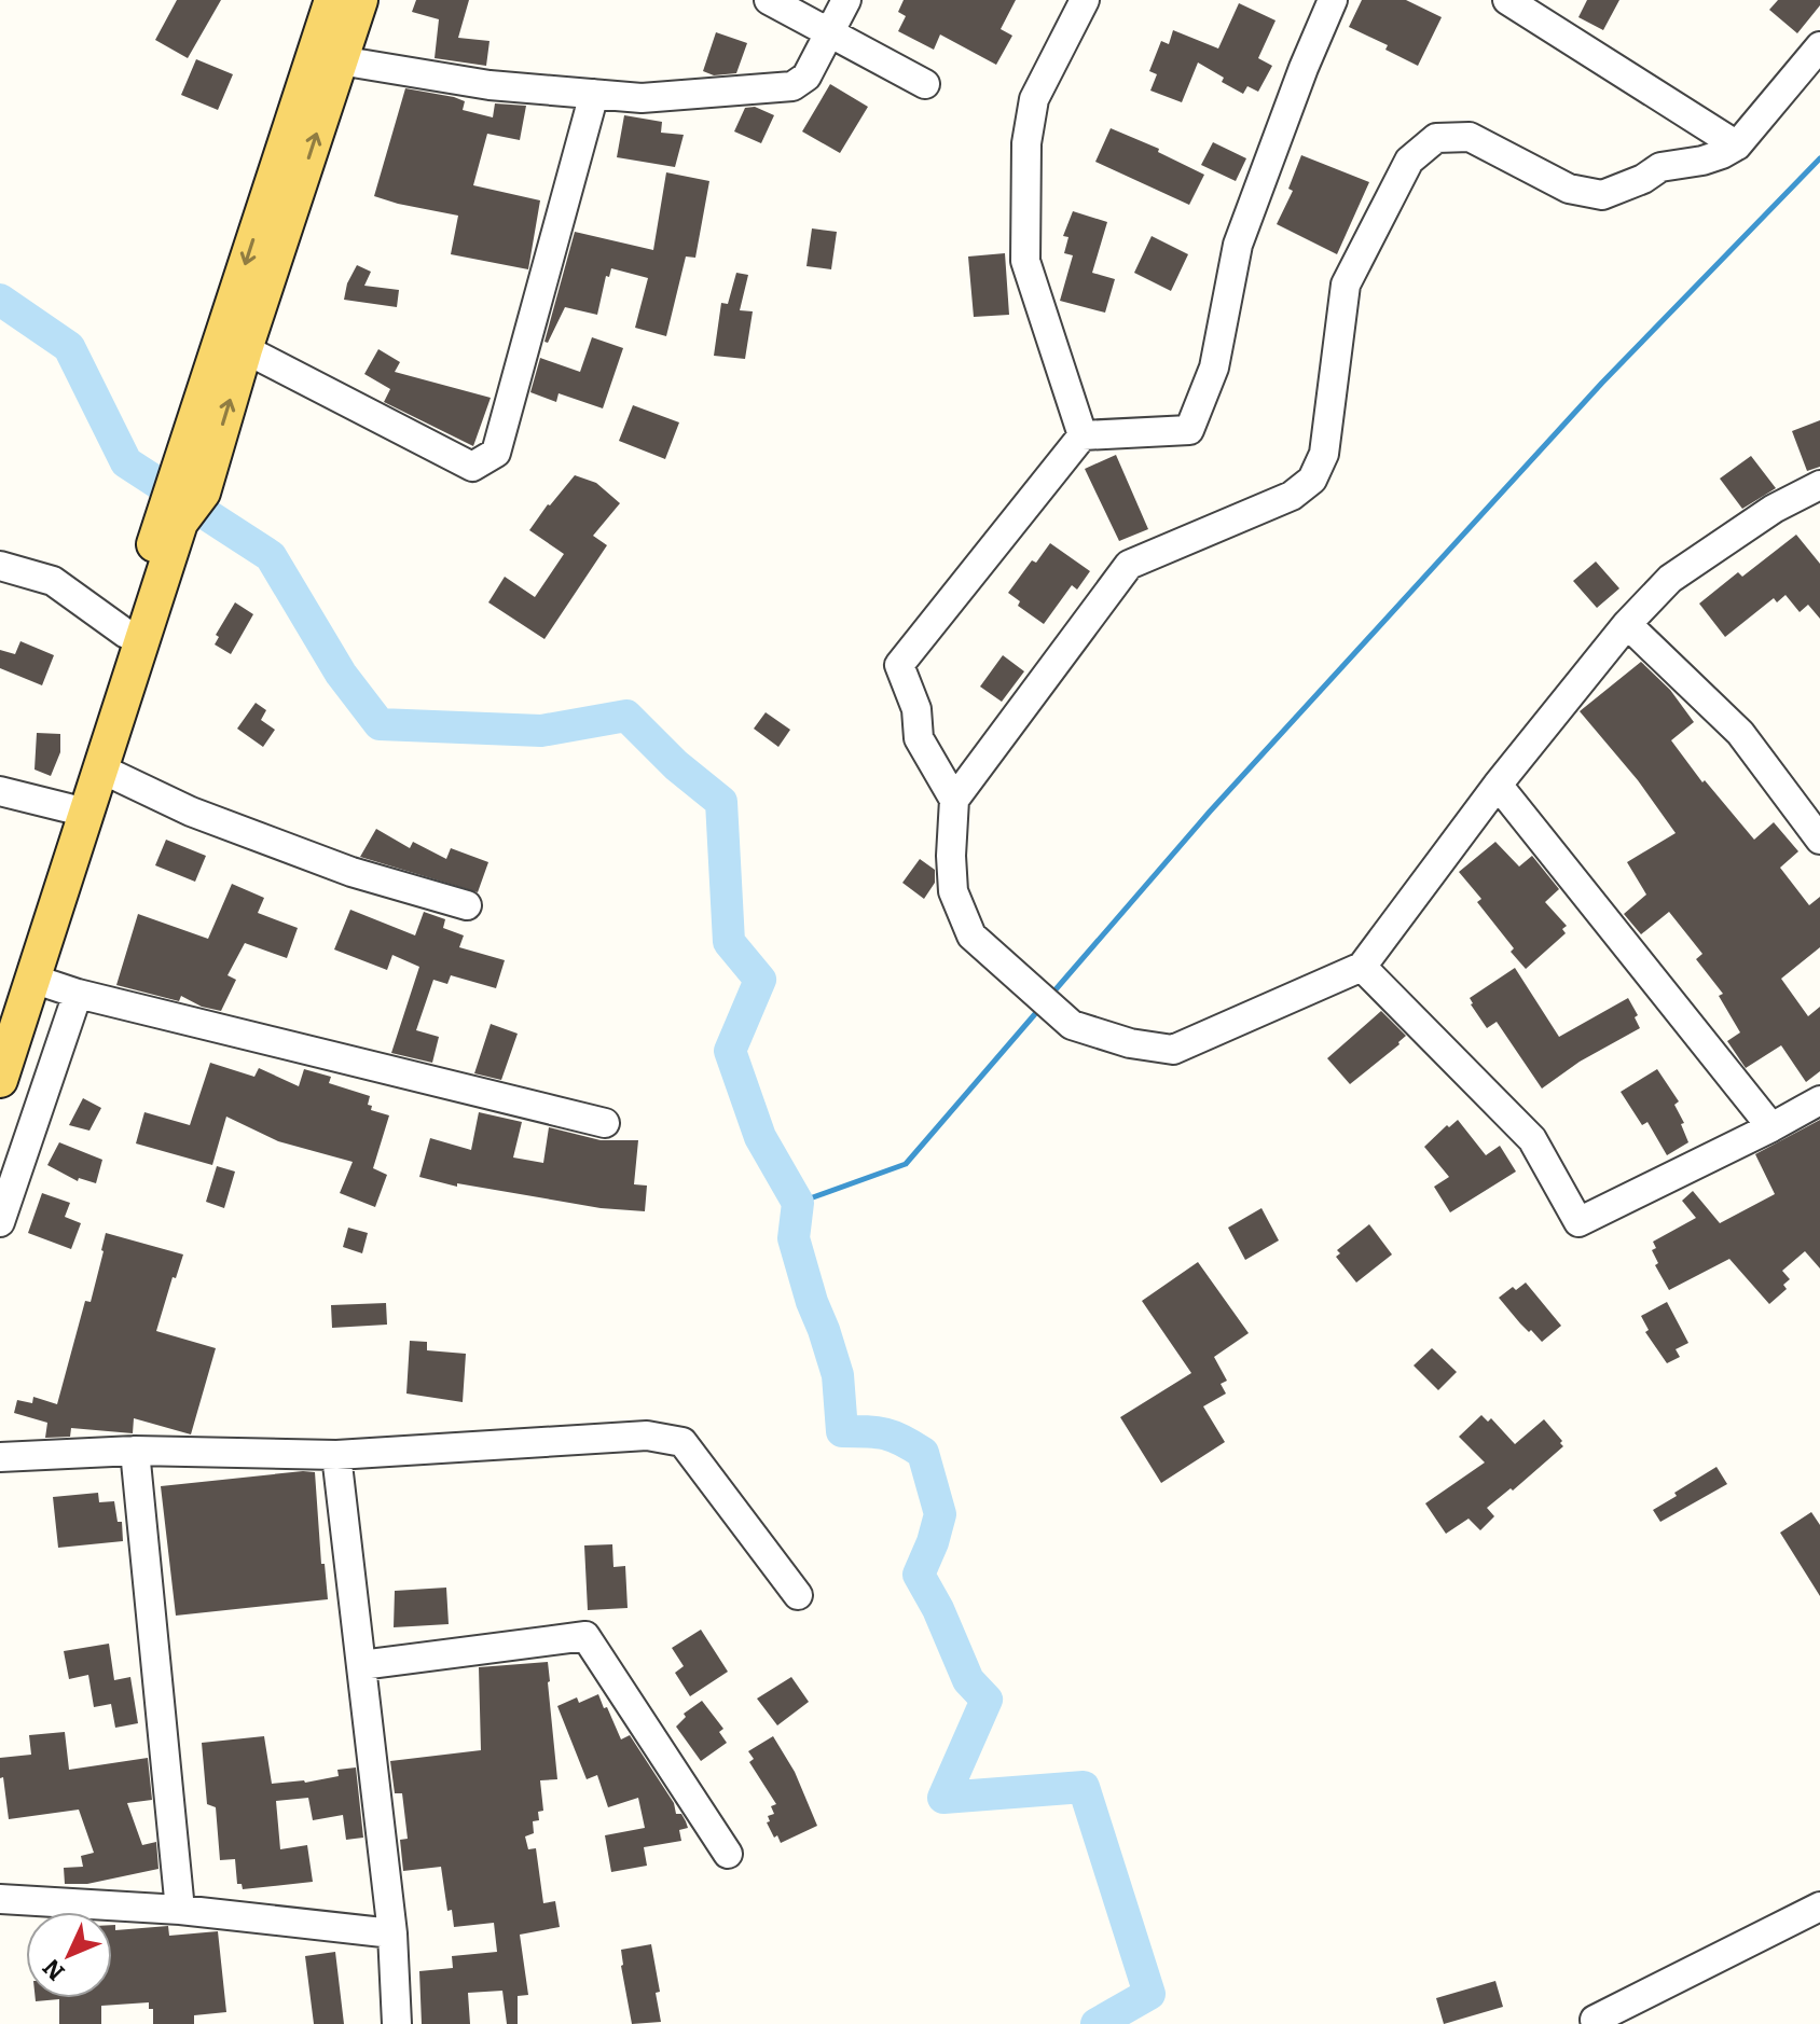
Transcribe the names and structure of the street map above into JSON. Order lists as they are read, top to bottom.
{
  "north": "bottom left"
}
